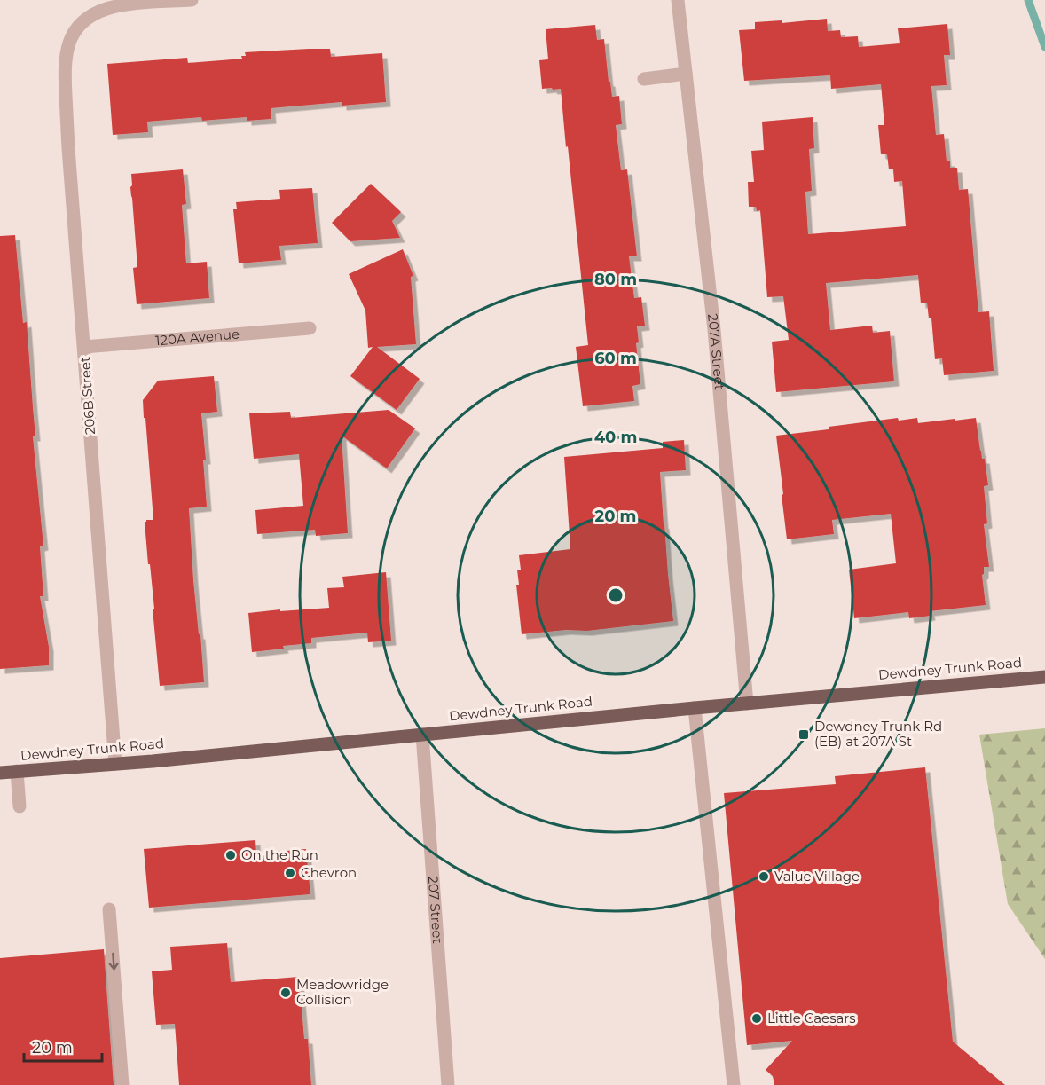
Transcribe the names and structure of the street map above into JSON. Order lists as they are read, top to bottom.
{
  "streets": {
    "main road": ["Dewdney Trunk Road"],
    "street": [
      "120A Avenue",
      "207A Street",
      "206B Street",
      "207 Street"
    ]
  },
  "crossings": [
    ["120A Avenue", "206B Street"],
    ["207A Street", "Dewdney Trunk Road"],
    ["206B Street", "Dewdney Trunk Road"],
    ["Dewdney Trunk Road", "207 Street"]
  ],
  "places": {
    "transit": ["Dewdney Trunk Rd (EB) at 207A St"],
    "other": [
      "On the Run",
      "Chevron",
      "Value Village",
      "Meadowridge Collision",
      "Little Caesars"
    ]
  },
  "scale_bar": "20 m",
  "rings": [
    "80 m",
    "60 m",
    "40 m",
    "20 m"
  ]
}
